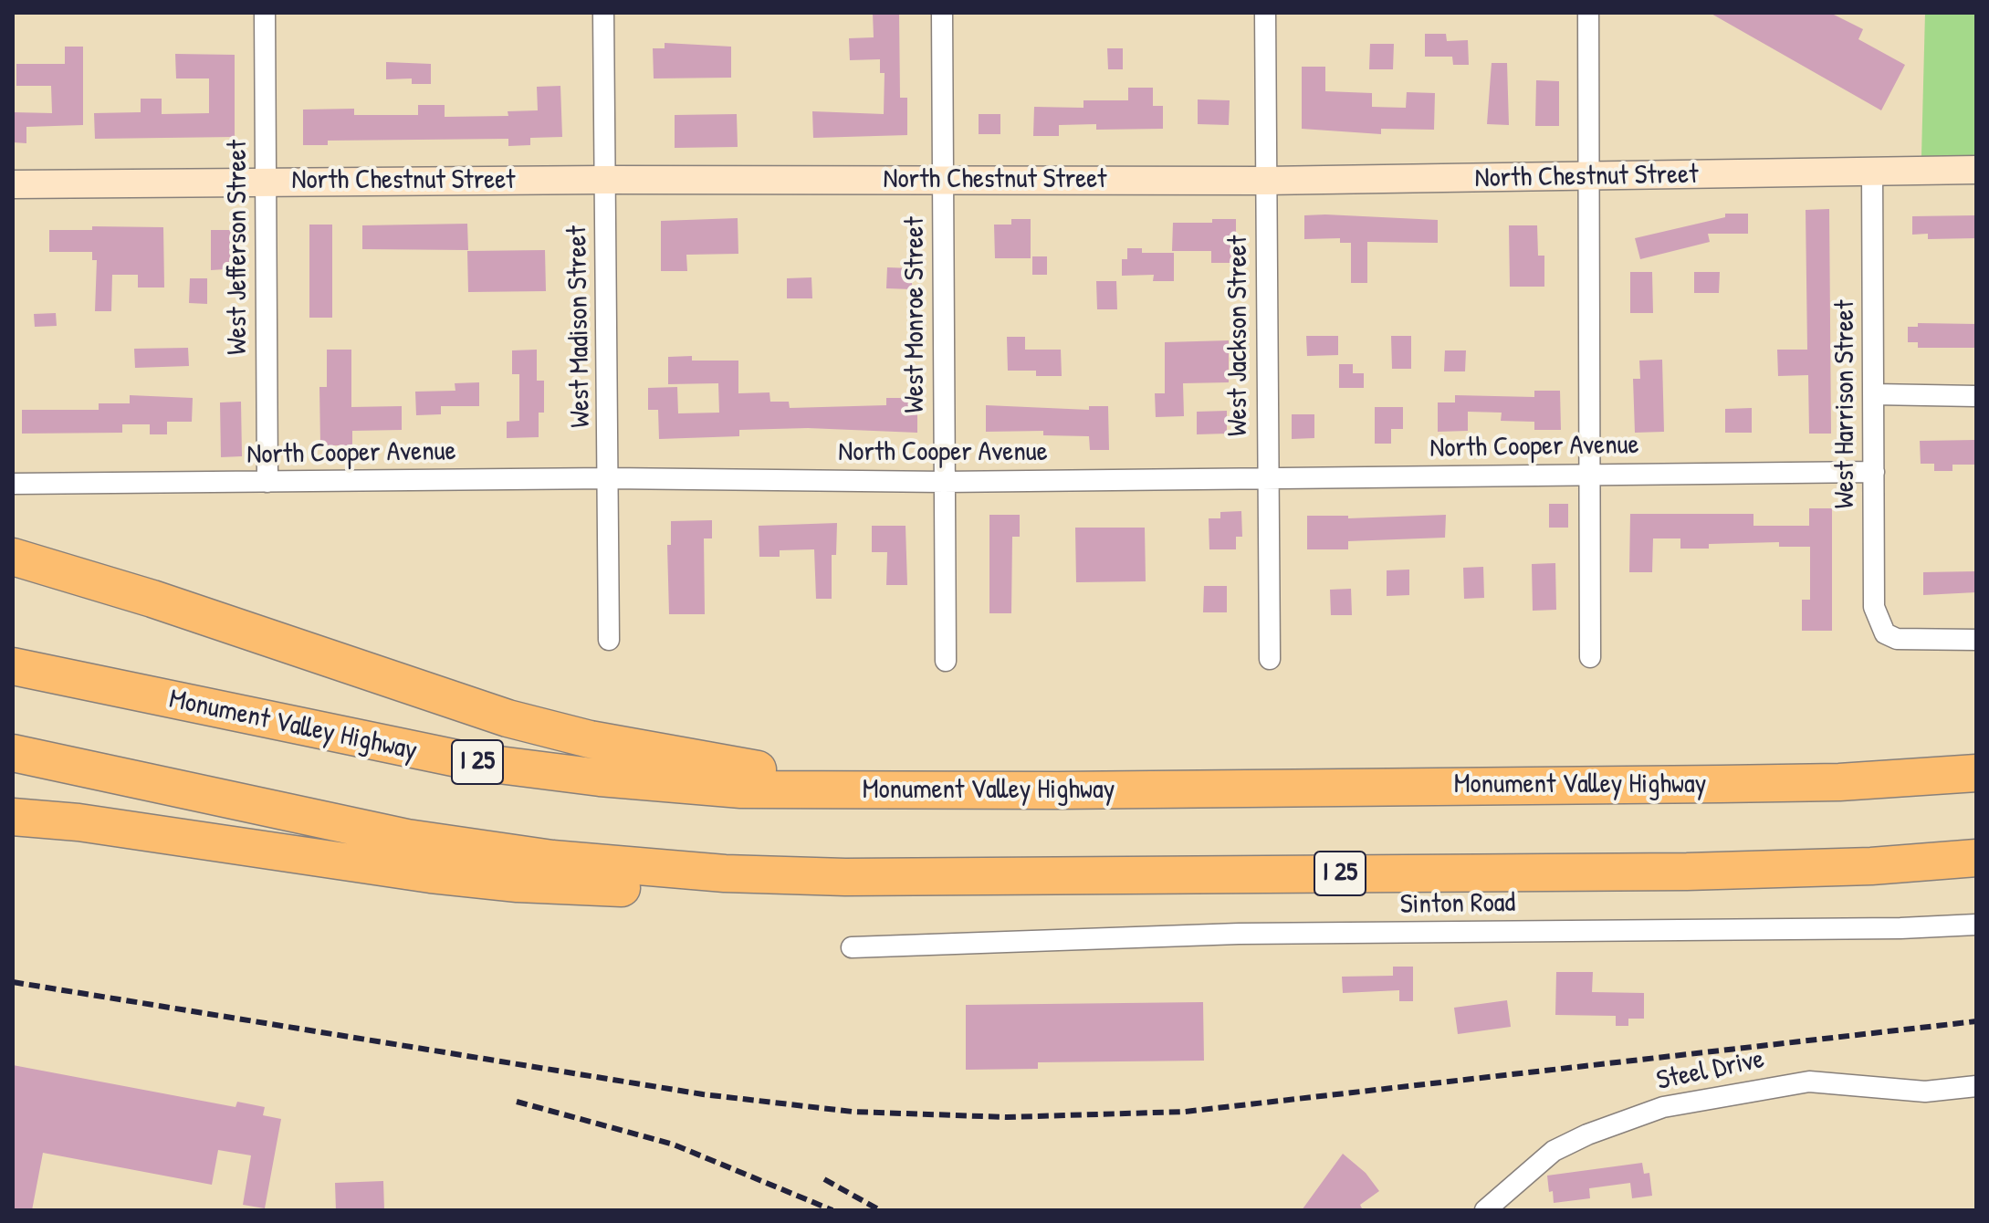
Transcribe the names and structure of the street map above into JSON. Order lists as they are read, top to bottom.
{
  "streets": {
    "highway": ["Monument Valley Highway", "I 25"],
    "main road": ["North Chestnut Street"],
    "street": [
      "West Jefferson Street",
      "West Monroe Street",
      "West Madison Street",
      "West Jackson Street",
      "West Harrison Street",
      "North Cooper Avenue",
      "Sinton Road",
      "Steel Drive"
    ]
  },
  "crossings": [
    ["North Chestnut Street", "West Jefferson Street"],
    ["North Chestnut Street", "West Monroe Street"],
    ["North Chestnut Street", "West Madison Street"],
    ["North Chestnut Street", "West Jackson Street"],
    ["North Chestnut Street", "West Harrison Street"],
    ["West Jefferson Street", "North Cooper Avenue"],
    ["West Monroe Street", "North Cooper Avenue"],
    ["West Madison Street", "North Cooper Avenue"],
    ["West Jackson Street", "North Cooper Avenue"],
    ["West Harrison Street", "North Cooper Avenue"]
  ]
}
